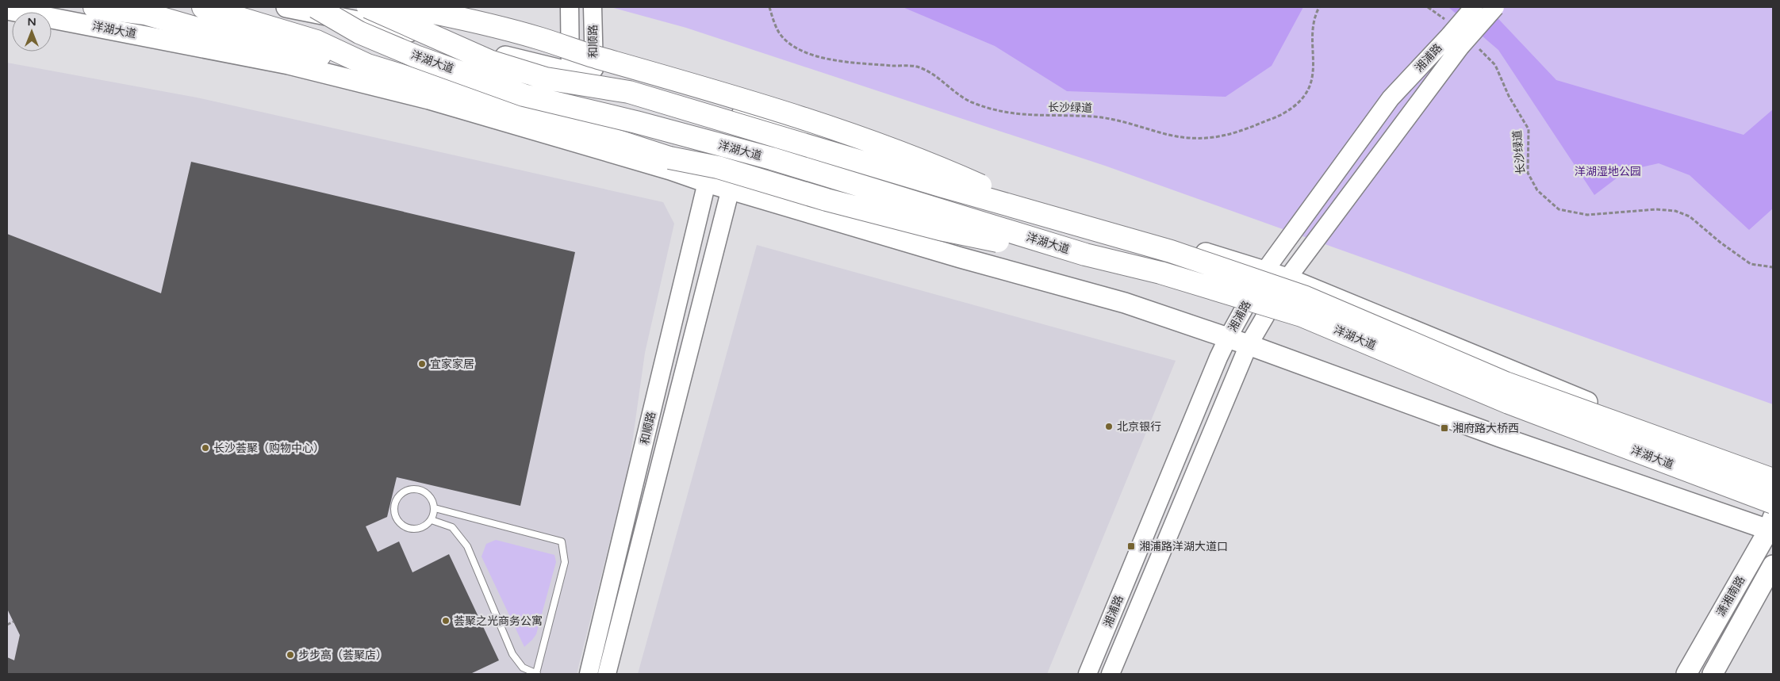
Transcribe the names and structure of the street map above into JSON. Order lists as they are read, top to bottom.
{
  "streets": {
    "highway": ["洋湖大道"],
    "main road": ["和顺路", "湘浦路", "潇湘南路"],
    "path": ["长沙绿道"]
  },
  "crossings": [
    ["洋湖大道", "和顺路"],
    ["洋湖大道", "湘浦路"],
    ["洋湖大道", "潇湘南路"],
    ["湘浦路", "长沙绿道"]
  ],
  "parks": ["洋湖湿地公园"],
  "places": {
    "other": [
      "宜家家居",
      "北京银行",
      "长沙荟聚（购物中心）",
      "荟聚之光商务公寓",
      "步步高（荟聚店）"
    ],
    "transit": ["湘府路大桥西", "湘浦路洋湖大道口"]
  },
  "north": "top"
}
